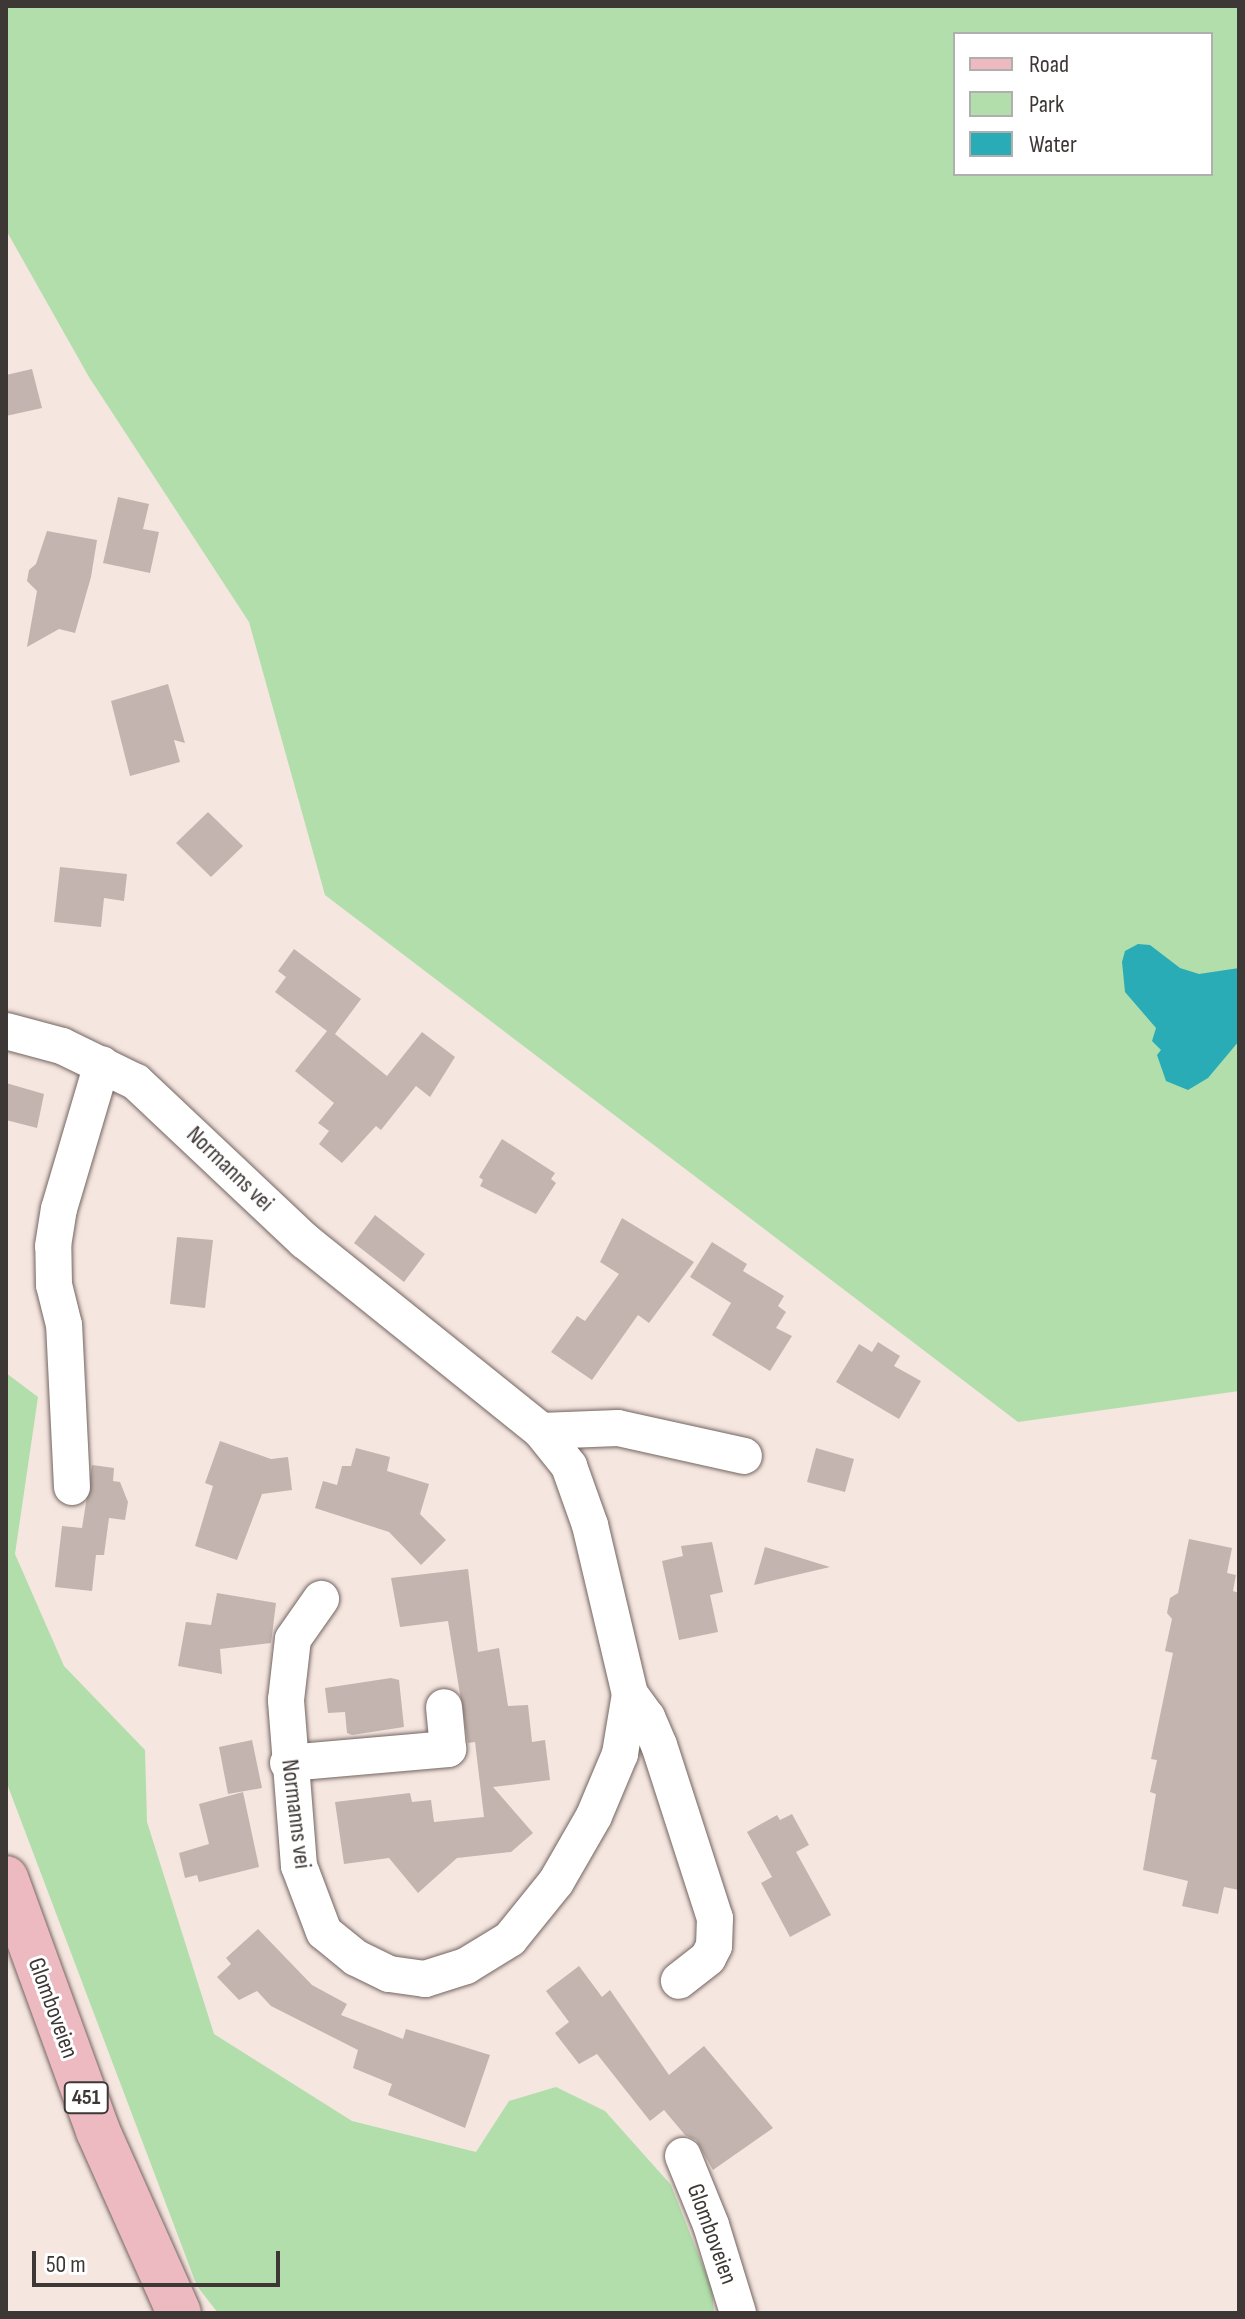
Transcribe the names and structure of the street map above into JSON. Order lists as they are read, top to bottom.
{
  "streets": {
    "main road": ["Glomboveien", "451"],
    "street": ["Normanns vei"]
  },
  "legend": ["Road", "Park", "Water"],
  "scale_bar": "50 m"
}
